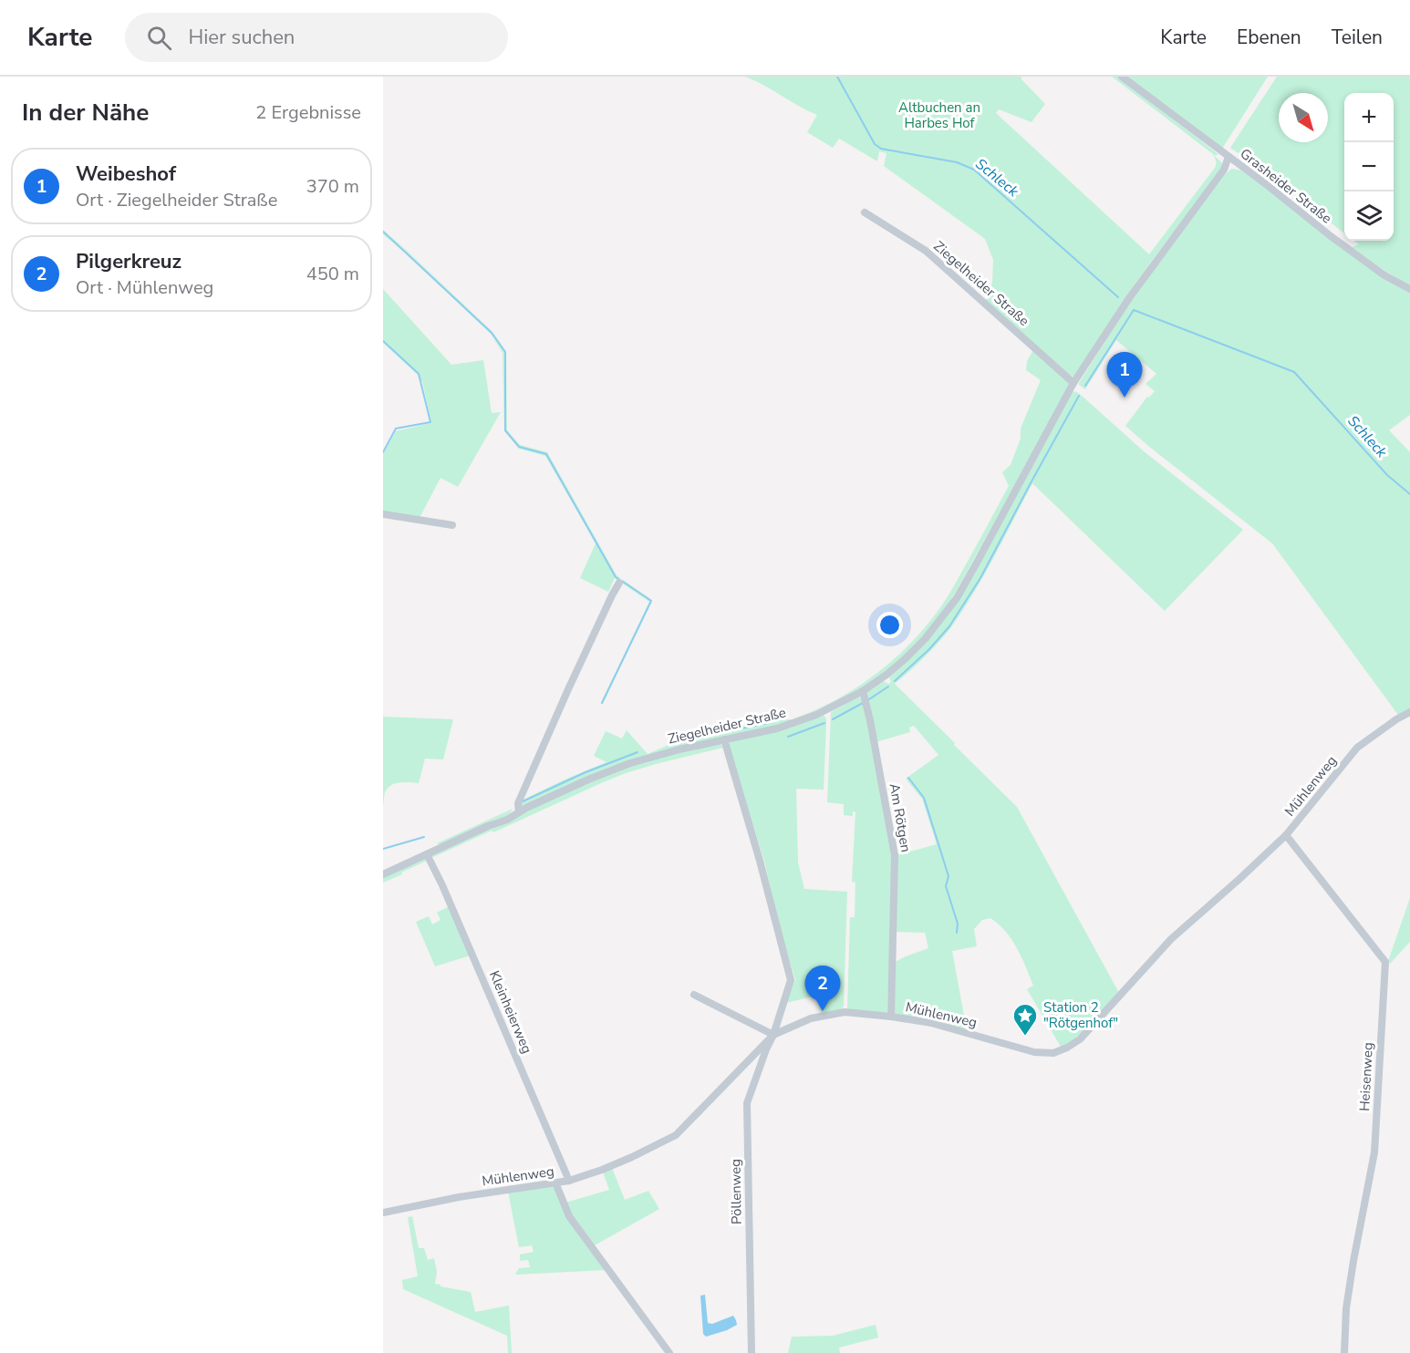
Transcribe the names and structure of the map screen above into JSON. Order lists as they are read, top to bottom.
{
  "streets": {
    "street": [
      "Grasheider Straße",
      "Ziegelheider Straße",
      "Mühlenweg",
      "Am Rötgen",
      "Kleinheierweg",
      "Heisenweg",
      "Pöllenweg"
    ]
  },
  "crossings": [
    ["Grasheider Straße", "Ziegelheider Straße"],
    ["Ziegelheider Straße", "Am Rötgen"],
    ["Ziegelheider Straße", "Kleinheierweg"],
    ["Ziegelheider Straße", "Pöllenweg"],
    ["Mühlenweg", "Am Rötgen"],
    ["Mühlenweg", "Kleinheierweg"],
    ["Mühlenweg", "Heisenweg"],
    ["Mühlenweg", "Pöllenweg"]
  ],
  "water": ["Schleck"],
  "parks": ["Altbuchen an Harbes Hof"],
  "places": {
    "place": ["Station 2 \"Rötgenhof\""]
  },
  "north": "bottom right",
  "page": {
    "header": "Karte",
    "search": "Hier suchen",
    "nav": ["Karte", "Ebenen", "Teilen"],
    "heading": ["In der Nähe", "2 Ergebnisse"],
    "map_buttons": ["+", "−"],
    "list": [
      {
        "mark": "1",
        "name": "Weibeshof",
        "note": "Ort · Ziegelheider Straße",
        "value": "370 m"
      },
      {
        "mark": "2",
        "name": "Pilgerkreuz",
        "note": "Ort · Mühlenweg",
        "value": "450 m"
      }
    ],
    "pins": ["1", "2"]
  }
}
